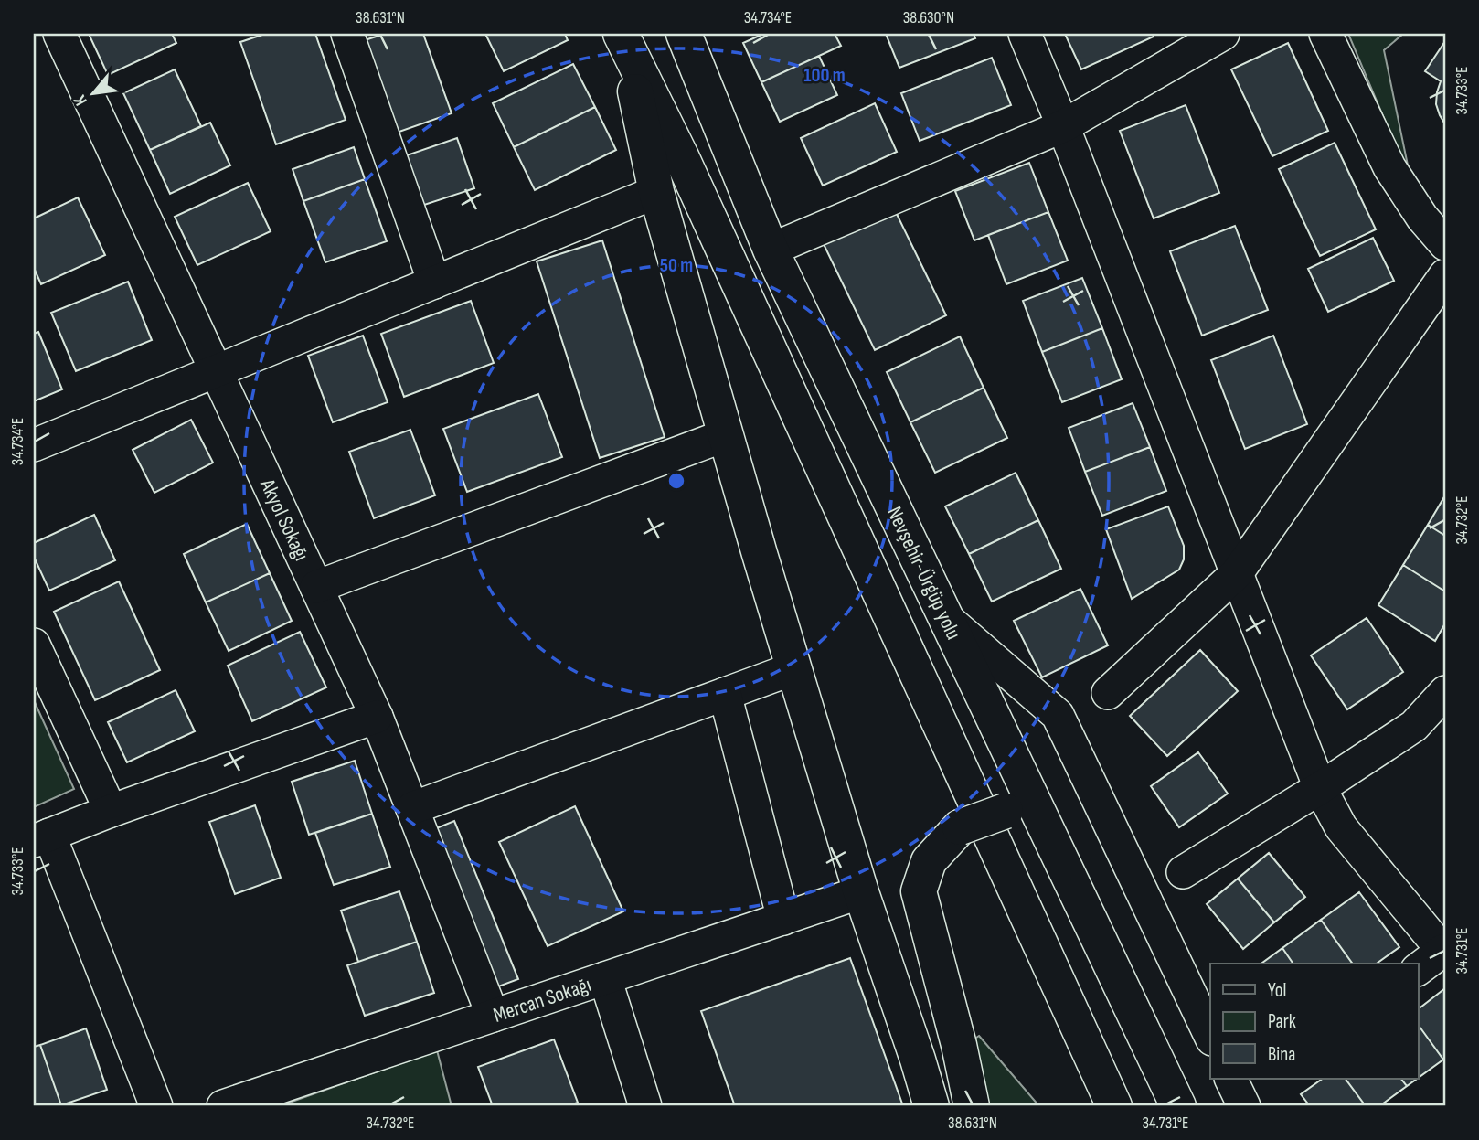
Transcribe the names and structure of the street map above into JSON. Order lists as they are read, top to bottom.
{
  "streets": {
    "highway": ["Nevşehir-Ürgüp yolu"],
    "street": ["Akyol Sokağı", "Mercan Sokağı"]
  },
  "crossings": [
    ["Akyol Sokağı", "Mercan Sokağı"]
  ],
  "legend": ["Yol", "Park", "Bina"],
  "north": "bottom left",
  "coordinates": [
    "38.631°N",
    "34.734°E",
    "38.630°N",
    "34.733°E",
    "34.732°E",
    "34.731°E"
  ],
  "rings": ["100 m", "50 m"]
}
